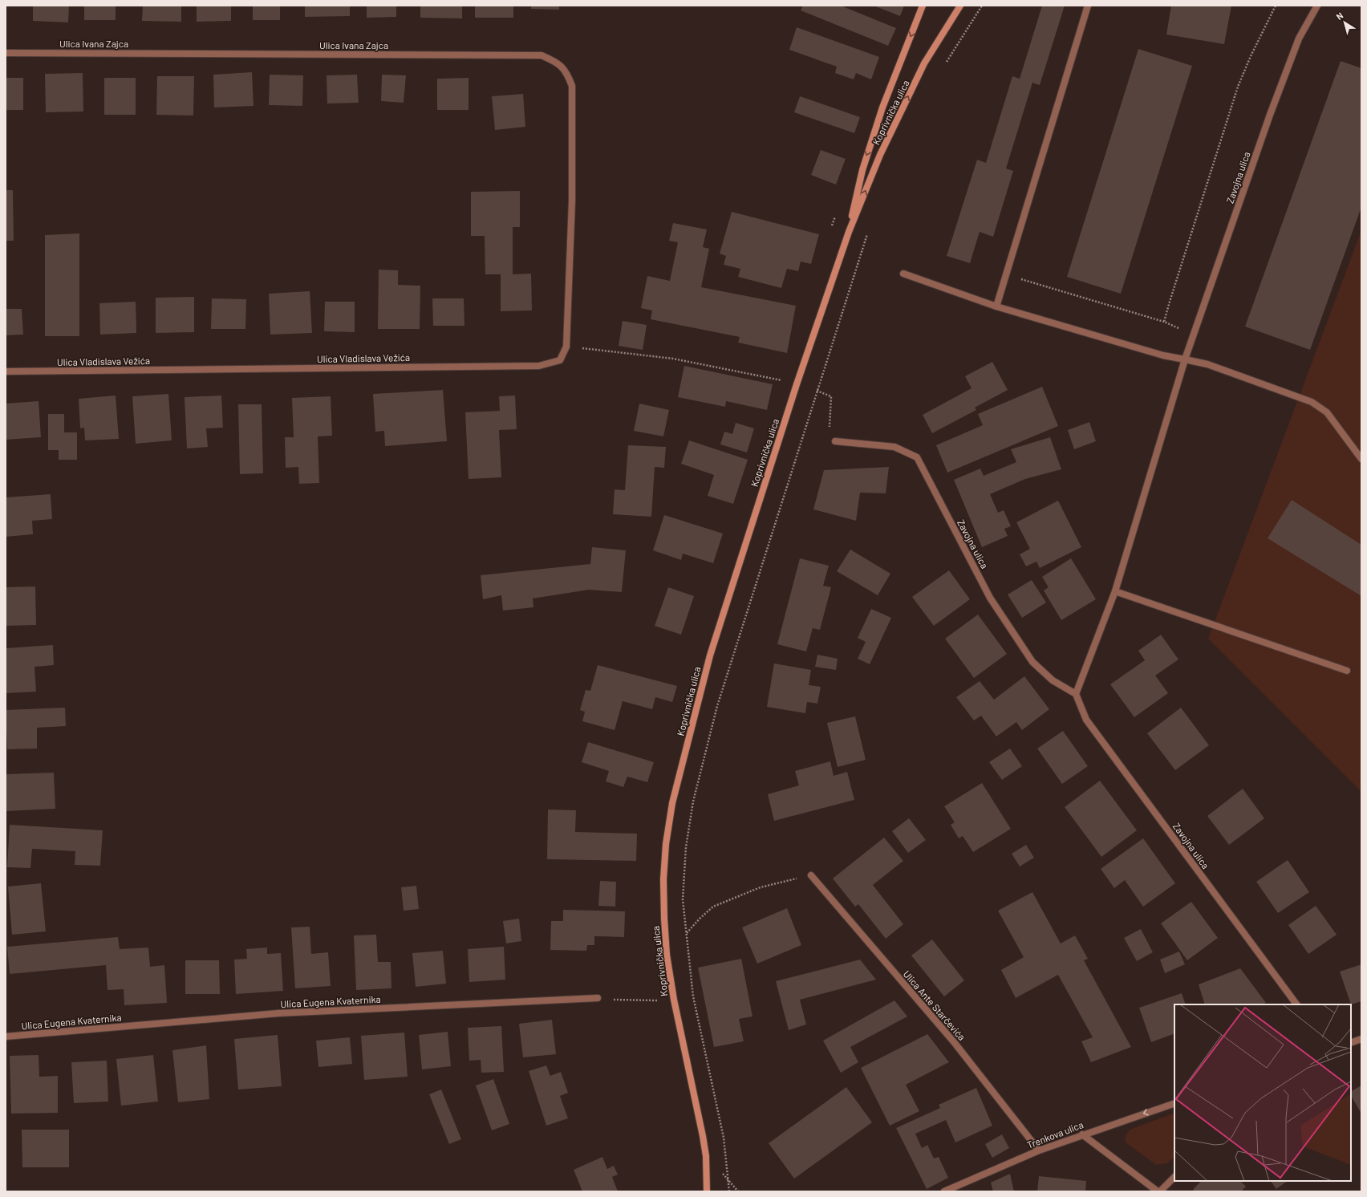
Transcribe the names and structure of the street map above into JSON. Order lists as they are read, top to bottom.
{
  "streets": {
    "main road": ["Koprivnička ulica"],
    "street": [
      "Ulica Ivana Zajca",
      "Zavojna ulica",
      "Ulica Vladislava Vežića",
      "Ulica Eugena Kvaternika",
      "Ulica Ante Starčevića",
      "Trenkova ulica"
    ]
  },
  "crossings": [
    ["Ulica Ivana Zajca", "Ulica Vladislava Vežića"],
    ["Ulica Ante Starčevića", "Trenkova ulica"]
  ],
  "one_way": ["Trenkova ulica"],
  "north": "top left"
}
